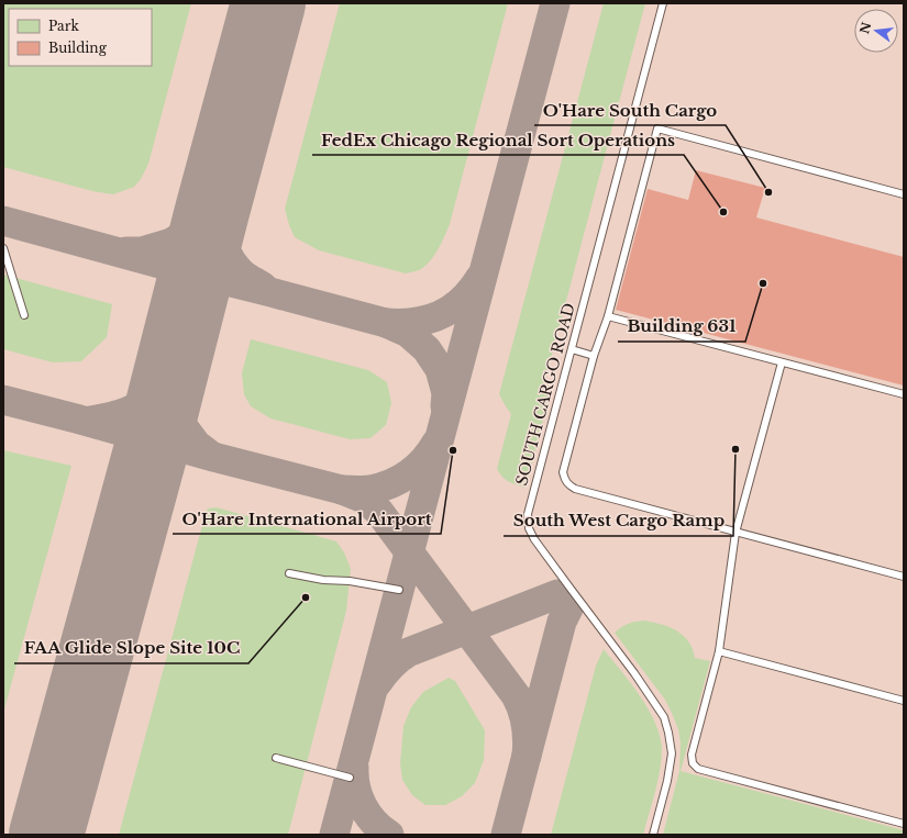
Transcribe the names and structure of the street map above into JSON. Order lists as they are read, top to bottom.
{
  "streets": {
    "lane": ["SOUTH CARGO ROAD"]
  },
  "places": [
    "O'Hare South Cargo",
    "FedEx Chicago Regional Sort Operations",
    "Building 631",
    "South West Cargo Ramp",
    "O'Hare International Airport",
    "FAA Glide Slope Site 10C"
  ],
  "legend": ["Park", "Building"],
  "north": "left"
}
